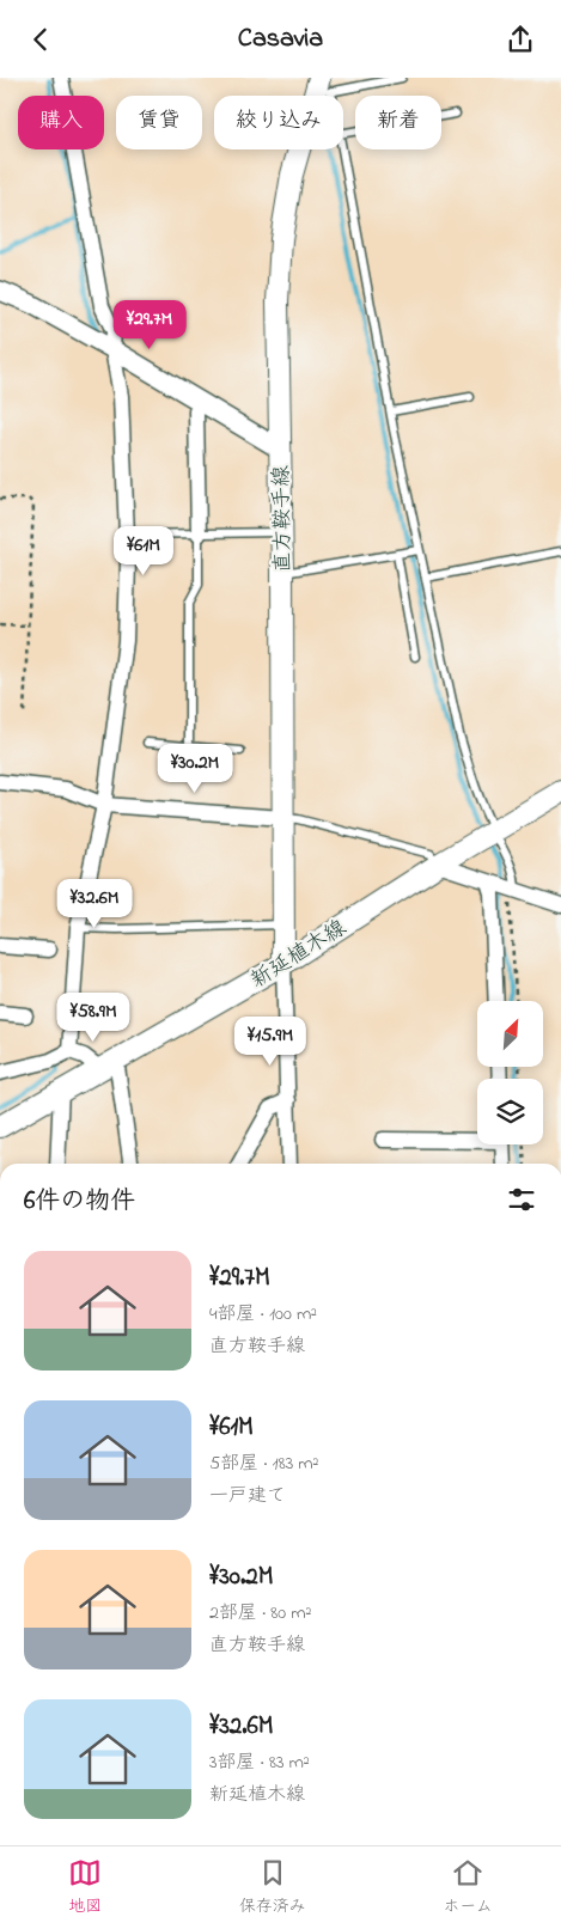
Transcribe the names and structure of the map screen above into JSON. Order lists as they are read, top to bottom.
{
  "streets": {
    "main road": ["直方鞍手線", "新延植木線"]
  },
  "crossings": [
    ["直方鞍手線", "新延植木線"]
  ],
  "north": "top right",
  "page": {
    "header": "Casavia",
    "chip": [
      "購入",
      "賃貸",
      "絞り込み",
      "新着"
    ],
    "price": [
      "¥29.7M",
      "¥61M",
      "¥30.2M",
      "¥32.6M",
      "¥58.9M",
      "¥15.9M"
    ],
    "heading": "6件の物件",
    "list": [
      {
        "name": "¥29.7M",
        "note": "4部屋 · 100 m² · 直方鞍手線"
      },
      {
        "name": "¥61M",
        "note": "5部屋 · 183 m² · 一戸建て"
      },
      {
        "name": "¥30.2M",
        "note": "2部屋 · 80 m² · 直方鞍手線"
      },
      {
        "name": "¥32.6M",
        "note": "3部屋 · 83 m² · 新延植木線"
      }
    ],
    "tabs": ["地図", "保存済み", "ホーム"]
  }
}
